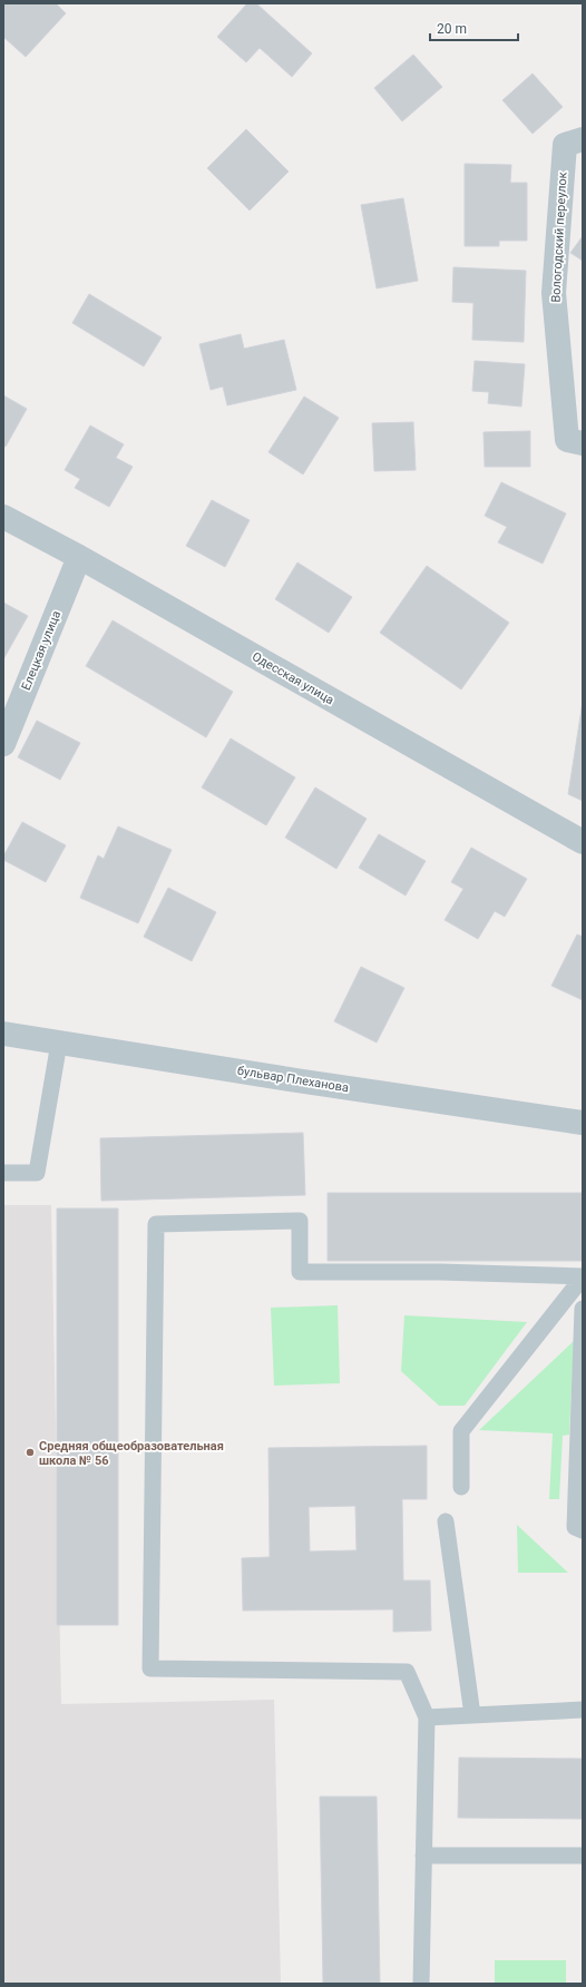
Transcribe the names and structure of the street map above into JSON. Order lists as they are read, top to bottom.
{
  "streets": {
    "street": [
      "Вологодский переулок",
      "Елецкая улица",
      "Одесская улица",
      "бульвар Плеханова"
    ]
  },
  "crossings": [
    ["Елецкая улица", "Одесская улица"]
  ],
  "places": ["Средняя общеобразовательная школа № 56"],
  "scale_bar": "20 m"
}
